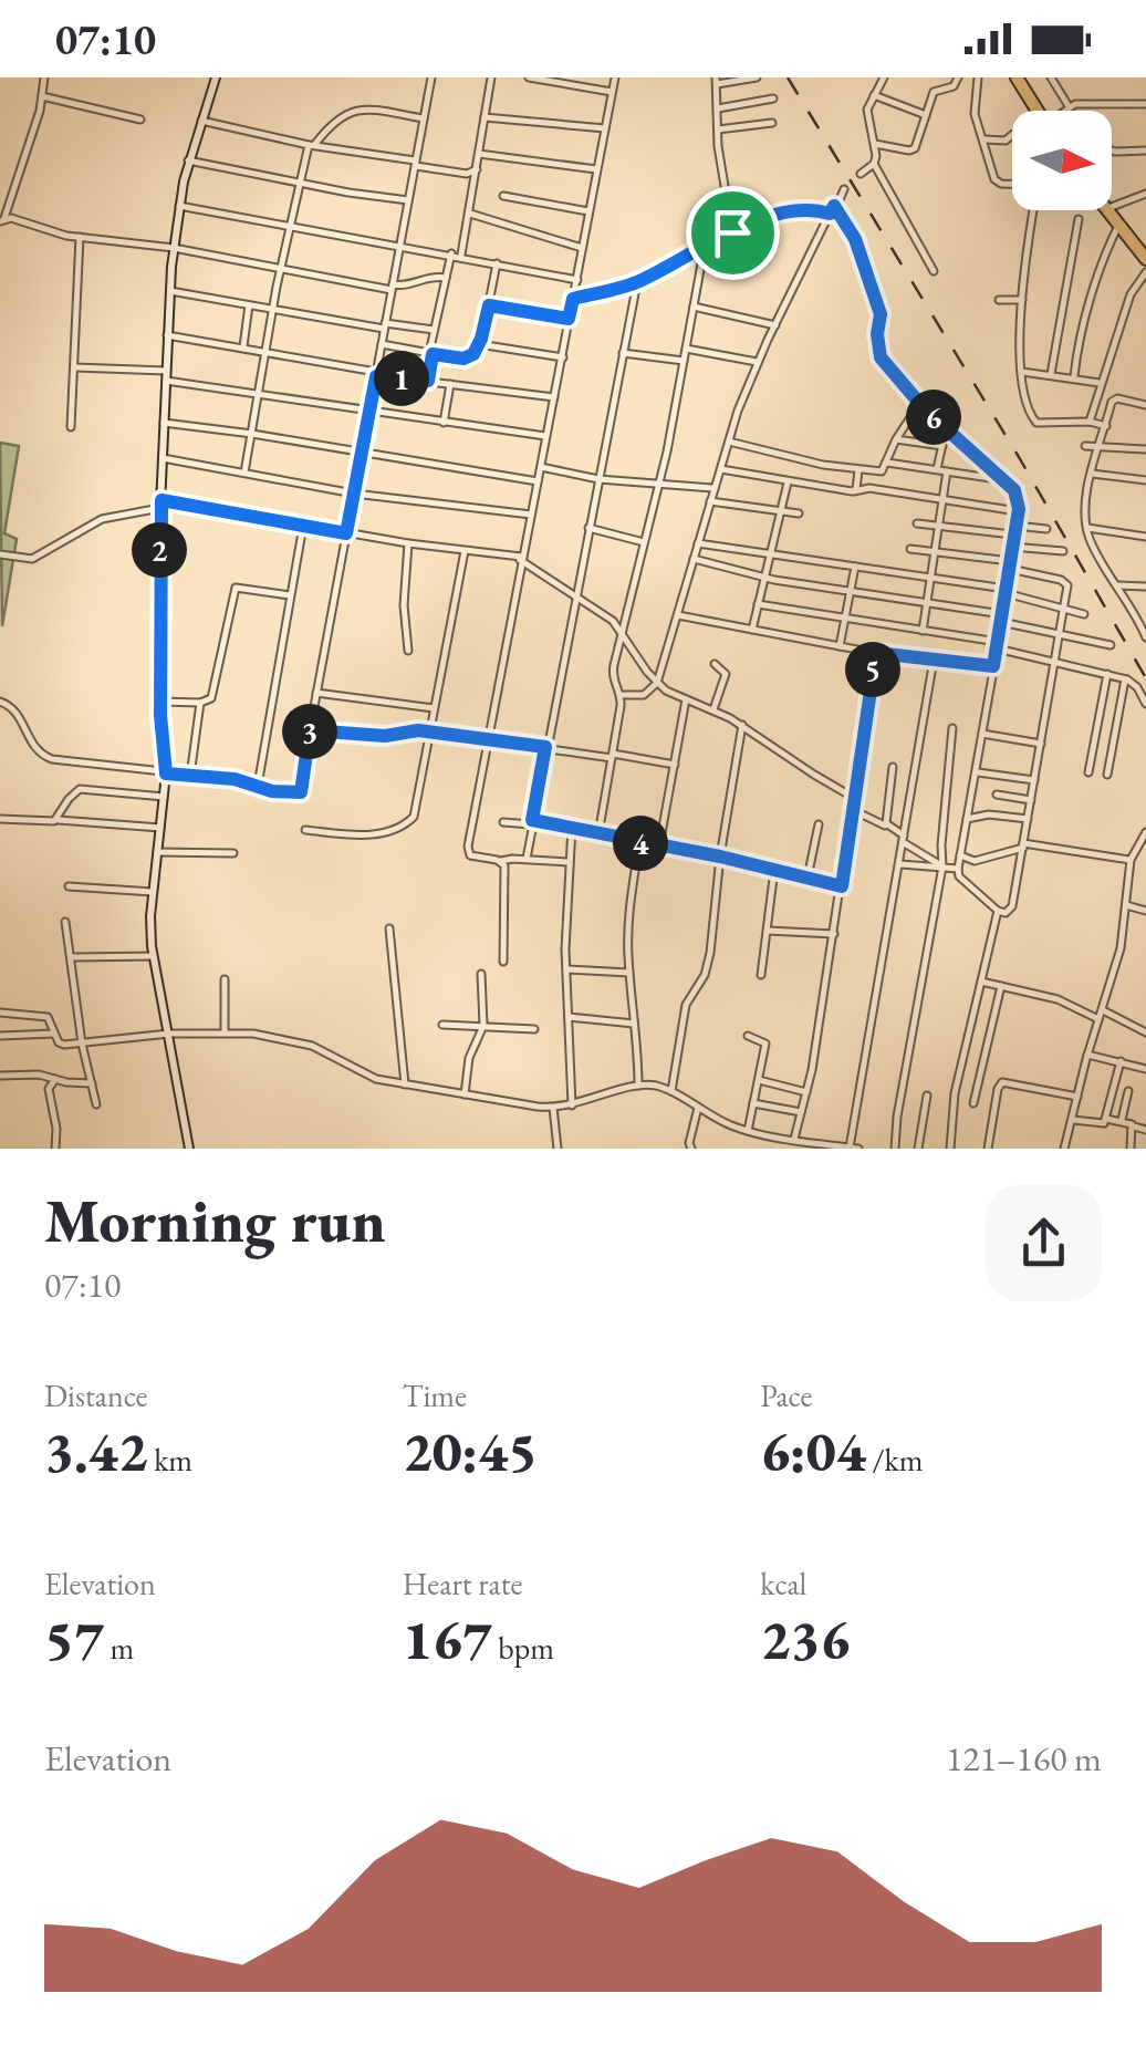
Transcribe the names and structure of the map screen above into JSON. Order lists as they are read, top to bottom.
{
  "north": "right",
  "page": {
    "status": "07:10",
    "pins": [
      "1",
      "6",
      "2",
      "5",
      "3",
      "4"
    ],
    "heading": ["Morning run", "07:10"],
    "stats": [
      ["Distance", "3.42 km"],
      ["Time", "20:45"],
      ["Pace", "6:04 /km"],
      ["Elevation", "57 m"],
      ["Heart rate", "167 bpm"],
      ["kcal", "236"]
    ],
    "chart": ["Elevation", "121–160 m"]
  }
}
